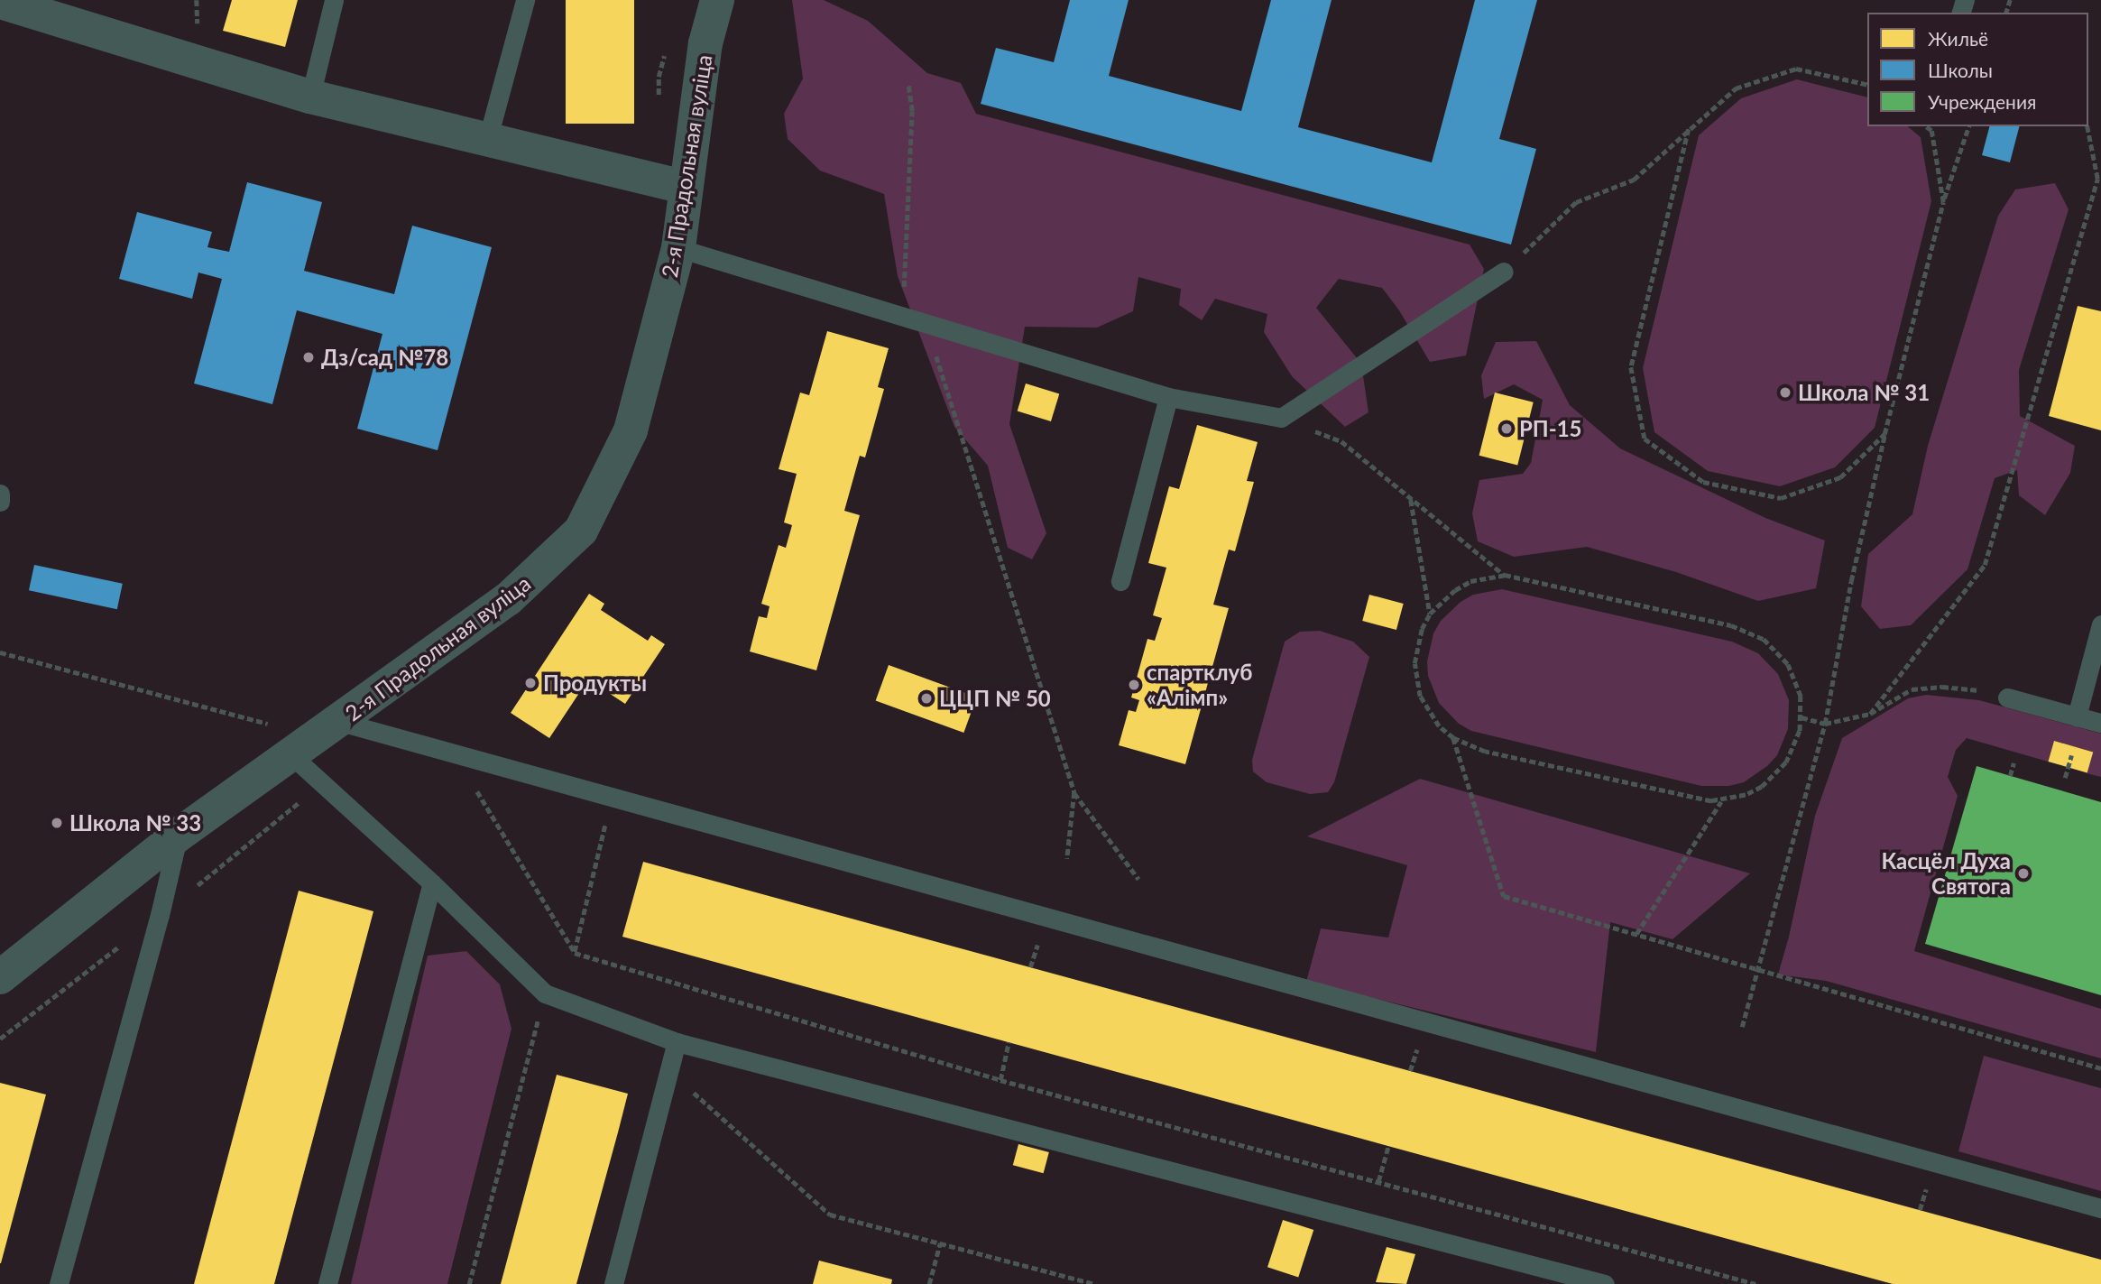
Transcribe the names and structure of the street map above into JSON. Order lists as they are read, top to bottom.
{
  "streets": {
    "street": ["2-я Прадольная вуліца"]
  },
  "places": [
    "Дз/сад №78",
    "Школа № 31",
    "РП-15",
    "Продукты",
    "спартклуб «Алімп»",
    "ЦЦП № 50",
    "Школа № 33",
    "Касцёл Духа Святога"
  ],
  "legend": ["Жильё", "Школы", "Учреждения"]
}
